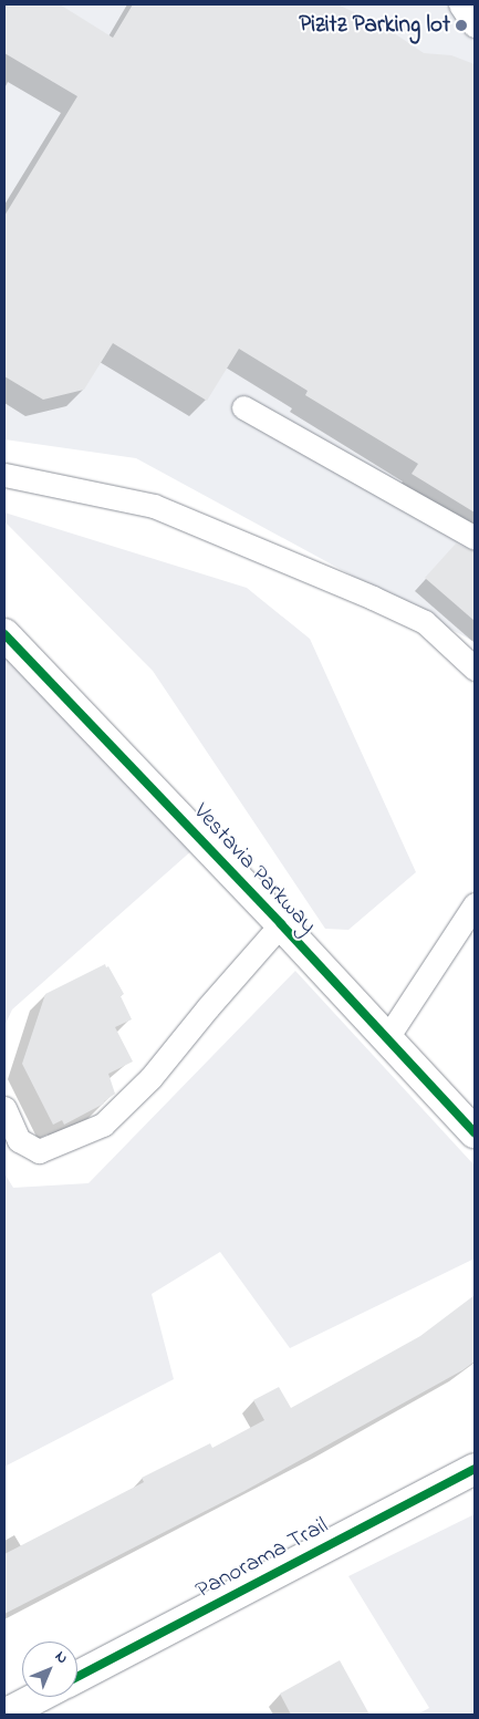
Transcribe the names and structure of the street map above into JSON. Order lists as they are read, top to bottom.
{
  "streets": {
    "street": ["Vestavia Parkway", "Panorama Trail"]
  },
  "places": ["Pizitz Parking lot"],
  "north": "top right"
}
